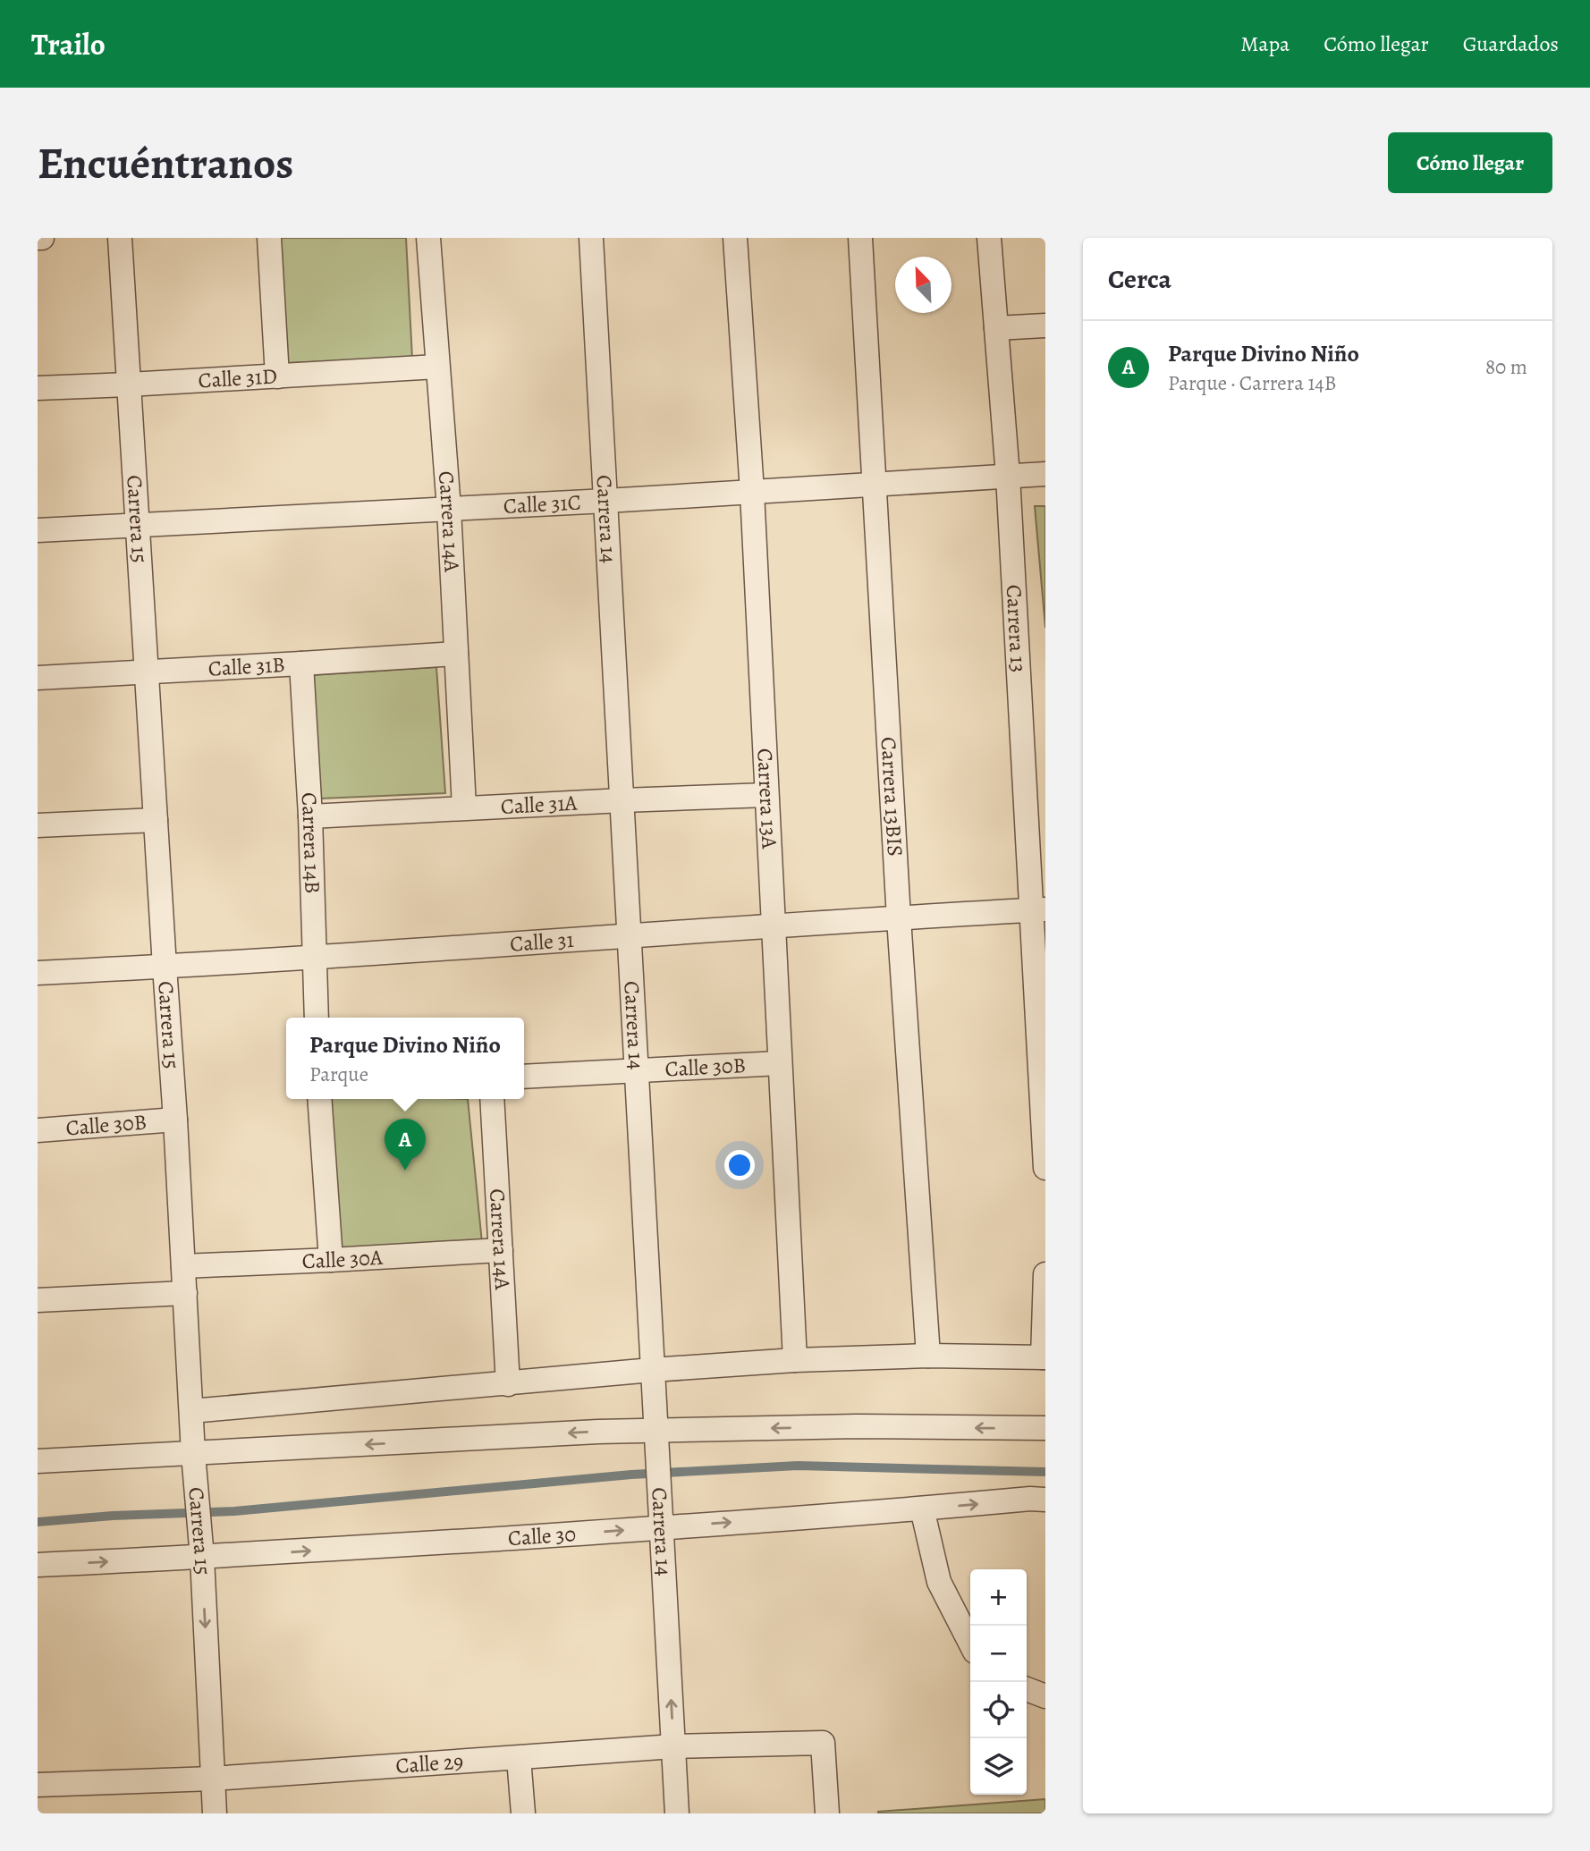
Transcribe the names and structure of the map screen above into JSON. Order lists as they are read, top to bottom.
{
  "streets": {
    "street": [
      "Calle 31D",
      "Calle 31C",
      "Carrera 15",
      "Carrera 14",
      "Carrera 14A",
      "Carrera 13",
      "Calle 31B",
      "Carrera 13BIS",
      "Carrera 13A",
      "Calle 31A",
      "Carrera 14B",
      "Calle 31",
      "Calle 30B",
      "Calle 30A",
      "Calle 30",
      "Calle 29"
    ]
  },
  "crossings": [
    ["Calle 31D", "Carrera 15"],
    ["Calle 31D", "Carrera 14A"],
    ["Calle 31C", "Carrera 15"],
    ["Calle 31C", "Carrera 14"],
    ["Calle 31C", "Carrera 14A"],
    ["Calle 31C", "Carrera 13"],
    ["Calle 31C", "Carrera 13BIS"],
    ["Calle 31C", "Carrera 13A"],
    ["Carrera 15", "Calle 31B"],
    ["Carrera 15", "Calle 31"],
    ["Carrera 15", "Calle 30B"],
    ["Carrera 15", "Calle 30A"],
    ["Carrera 15", "Calle 30"],
    ["Carrera 15", "Calle 29"],
    ["Carrera 14", "Calle 31A"],
    ["Carrera 14", "Calle 31"],
    ["Carrera 14", "Calle 30B"],
    ["Carrera 14", "Calle 30"],
    ["Carrera 14", "Calle 29"],
    ["Carrera 14A", "Calle 31B"],
    ["Carrera 14A", "Calle 31A"],
    ["Carrera 14A", "Calle 30A"],
    ["Carrera 13", "Calle 31"],
    ["Calle 31B", "Carrera 14B"],
    ["Carrera 13BIS", "Calle 31"],
    ["Carrera 13A", "Calle 31A"],
    ["Carrera 13A", "Calle 31"],
    ["Carrera 13A", "Calle 30B"],
    ["Calle 31A", "Carrera 14B"],
    ["Carrera 14B", "Calle 31"]
  ],
  "north": "top left",
  "page": {
    "header": "Trailo",
    "nav": ["Mapa", "Cómo llegar", "Guardados"],
    "buttons": "Cómo llegar",
    "title": "Encuéntranos",
    "heading": "Cerca",
    "list": [
      {
        "mark": "A",
        "name": "Parque Divino Niño",
        "note": "Parque · Carrera 14B",
        "value": "80 m"
      }
    ],
    "popup": ["Parque Divino Niño", "Parque"],
    "pins": "A",
    "map_buttons": ["+", "−"]
  }
}
